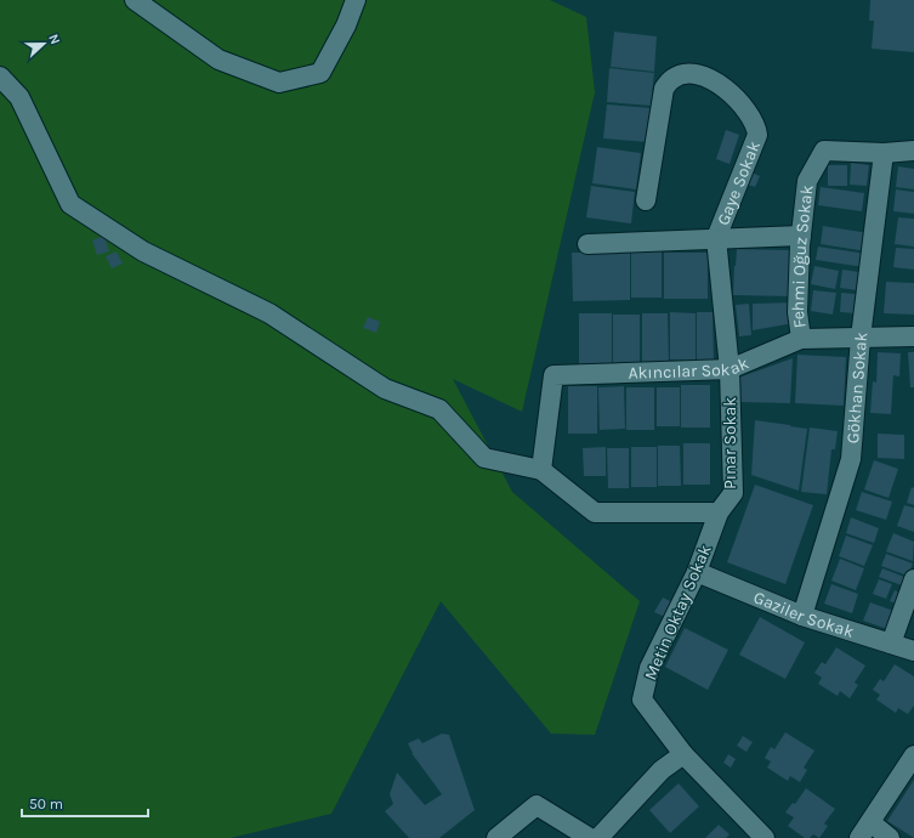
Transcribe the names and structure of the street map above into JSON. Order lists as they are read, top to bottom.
{
  "streets": {
    "street": [
      "Gaye Sokak",
      "Fehmi Oğuz Sokak",
      "Akıncılar Sokak",
      "Gökhan Sokak",
      "Pınar Sokak",
      "Metin Oktay Sokak",
      "Gaziler Sokak"
    ]
  },
  "crossings": [
    ["Gaye Sokak", "Pınar Sokak"],
    ["Fehmi Oğuz Sokak", "Akıncılar Sokak"],
    ["Fehmi Oğuz Sokak", "Gökhan Sokak"],
    ["Akıncılar Sokak", "Gökhan Sokak"],
    ["Akıncılar Sokak", "Pınar Sokak"],
    ["Gökhan Sokak", "Gaziler Sokak"],
    ["Pınar Sokak", "Metin Oktay Sokak"],
    ["Metin Oktay Sokak", "Gaziler Sokak"]
  ],
  "scale_bar": "50 m",
  "north": "right"
}
